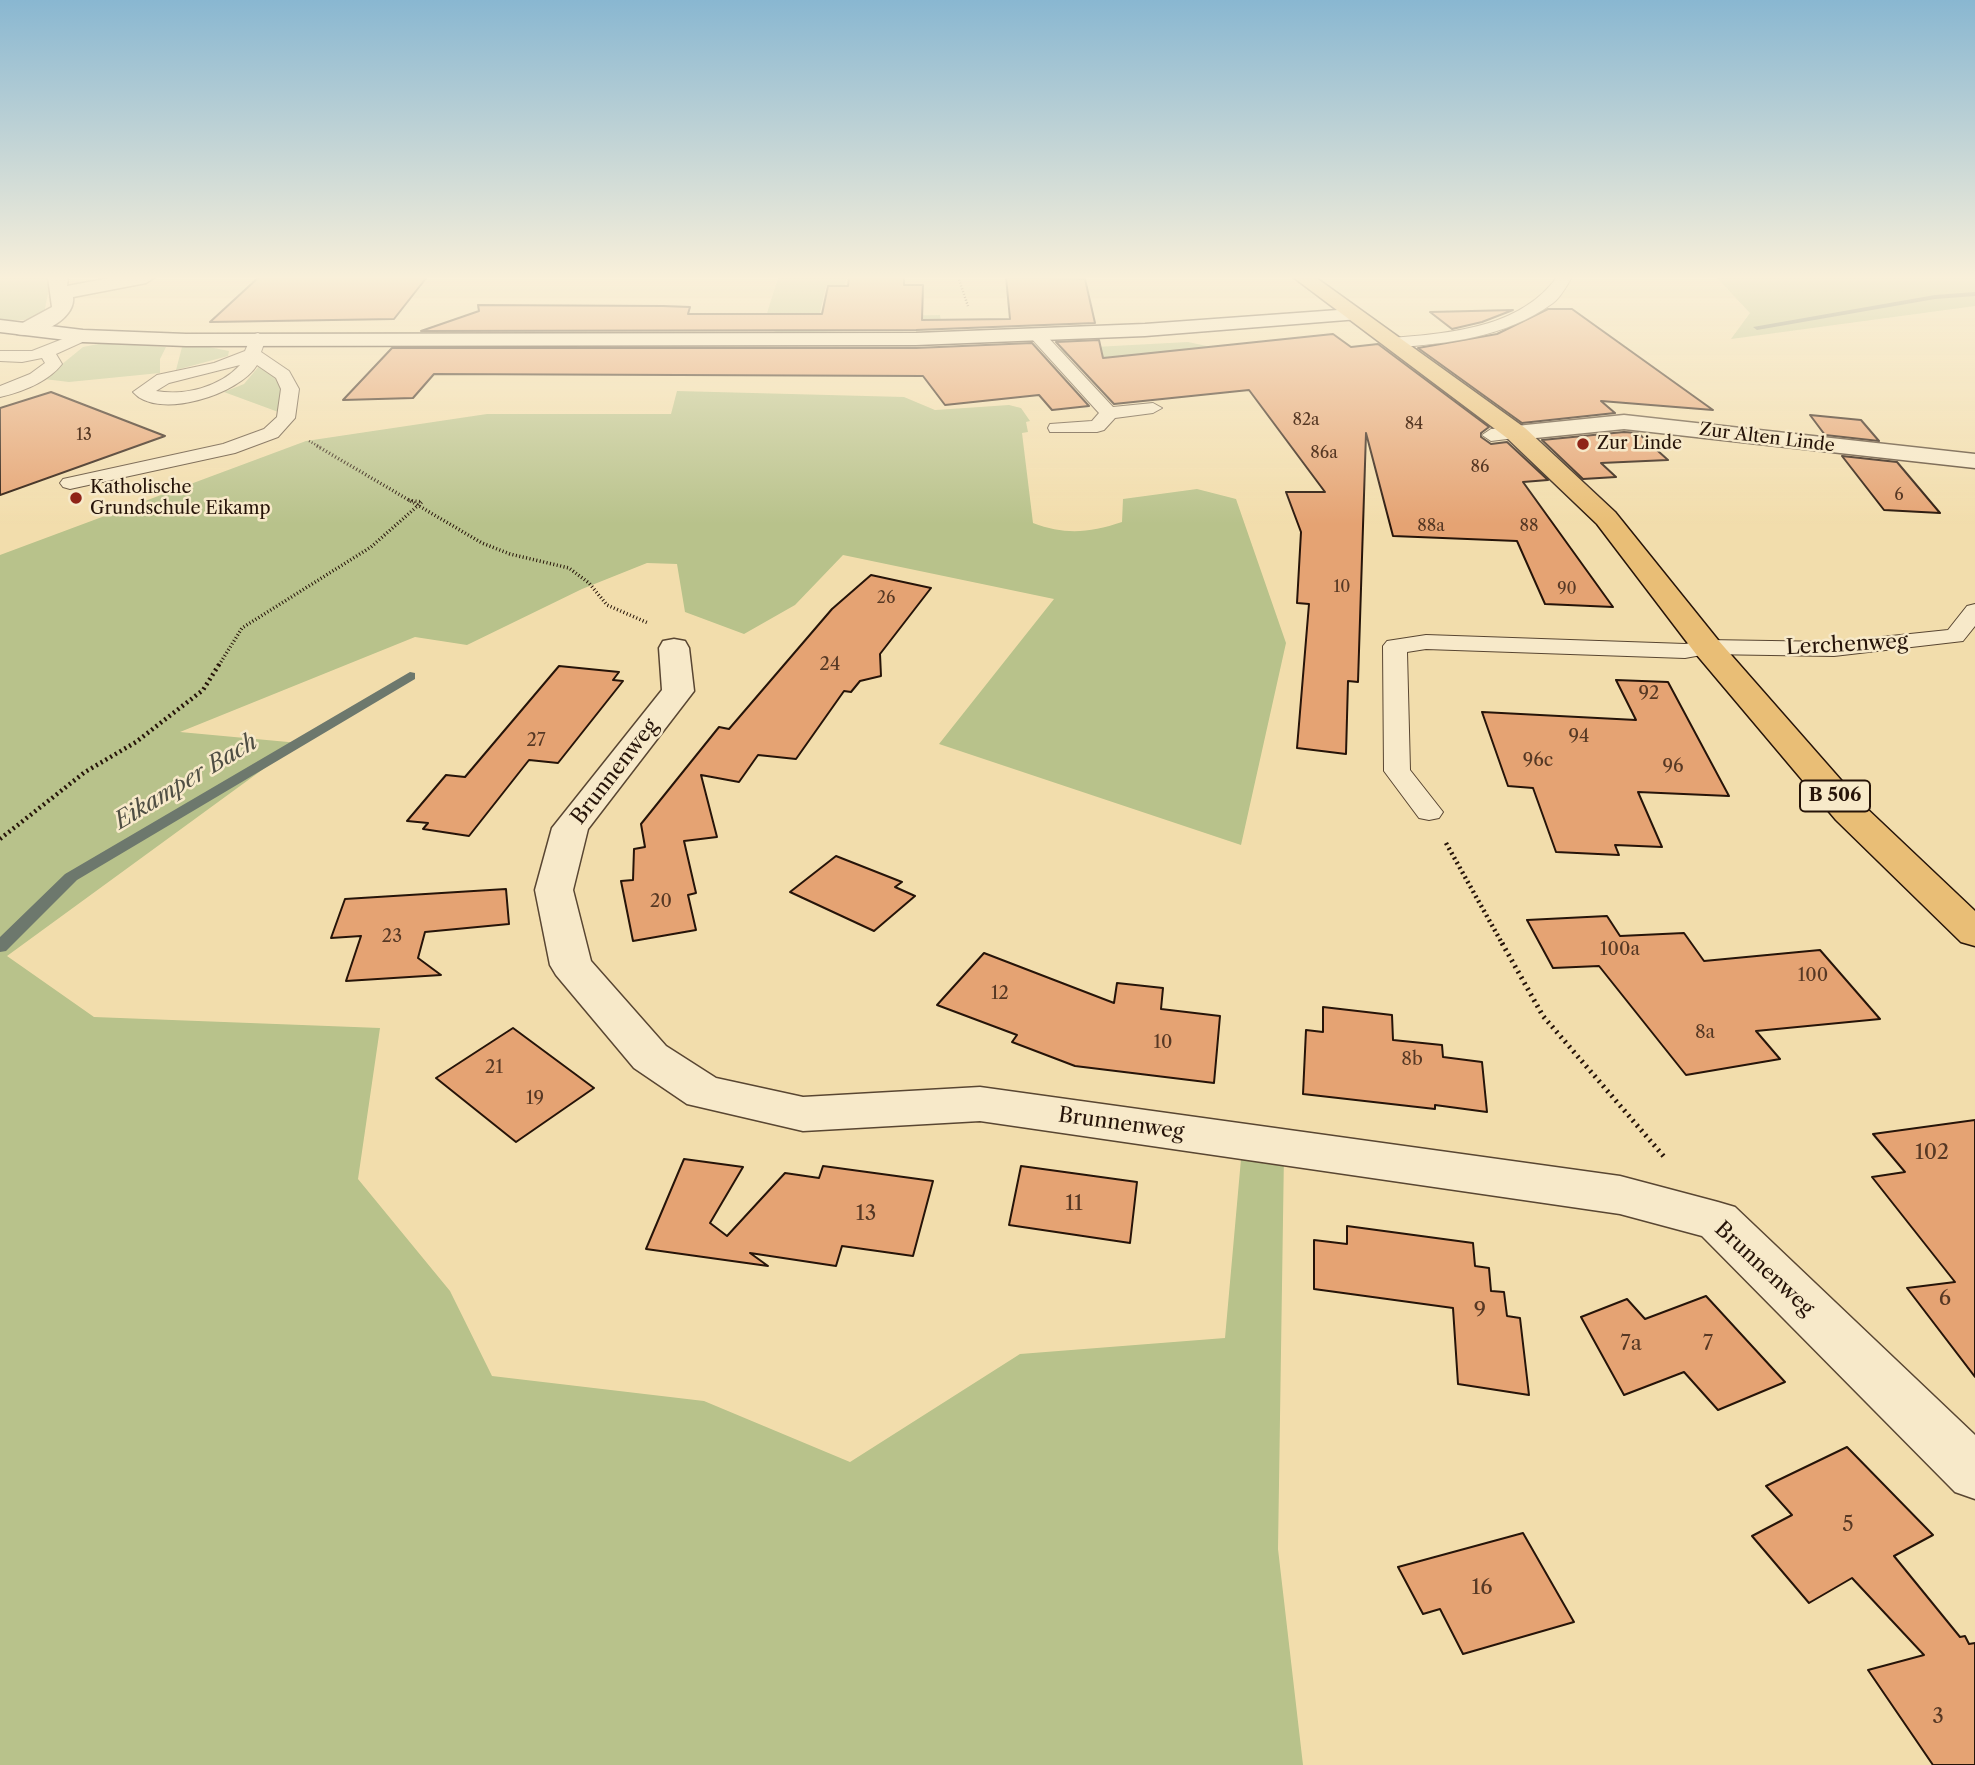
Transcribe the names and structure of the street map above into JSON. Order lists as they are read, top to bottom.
{
  "streets": {
    "main road": ["B 506"],
    "street": ["Zur Alten Linde", "Brunnenweg"],
    "lane": ["Lerchenweg"]
  },
  "crossings": [
    ["Zur Alten Linde", "B 506"],
    ["Lerchenweg", "B 506"]
  ],
  "water": ["Eikamper Bach"],
  "places": ["Zur Linde", "Katholische Grundschule Eikamp"],
  "house_numbers": [
    "82a",
    "84",
    "13",
    "86a",
    "86",
    "6",
    "88a",
    "88",
    "10",
    "90",
    "26",
    "24",
    "92",
    "94",
    "27",
    "96c",
    "96",
    "20",
    "23",
    "100a",
    "100",
    "12",
    "8a",
    "10",
    "8b",
    "21",
    "19",
    "102",
    "11",
    "13",
    "6",
    "9",
    "7a",
    "7",
    "5",
    "16",
    "3"
  ]
}
